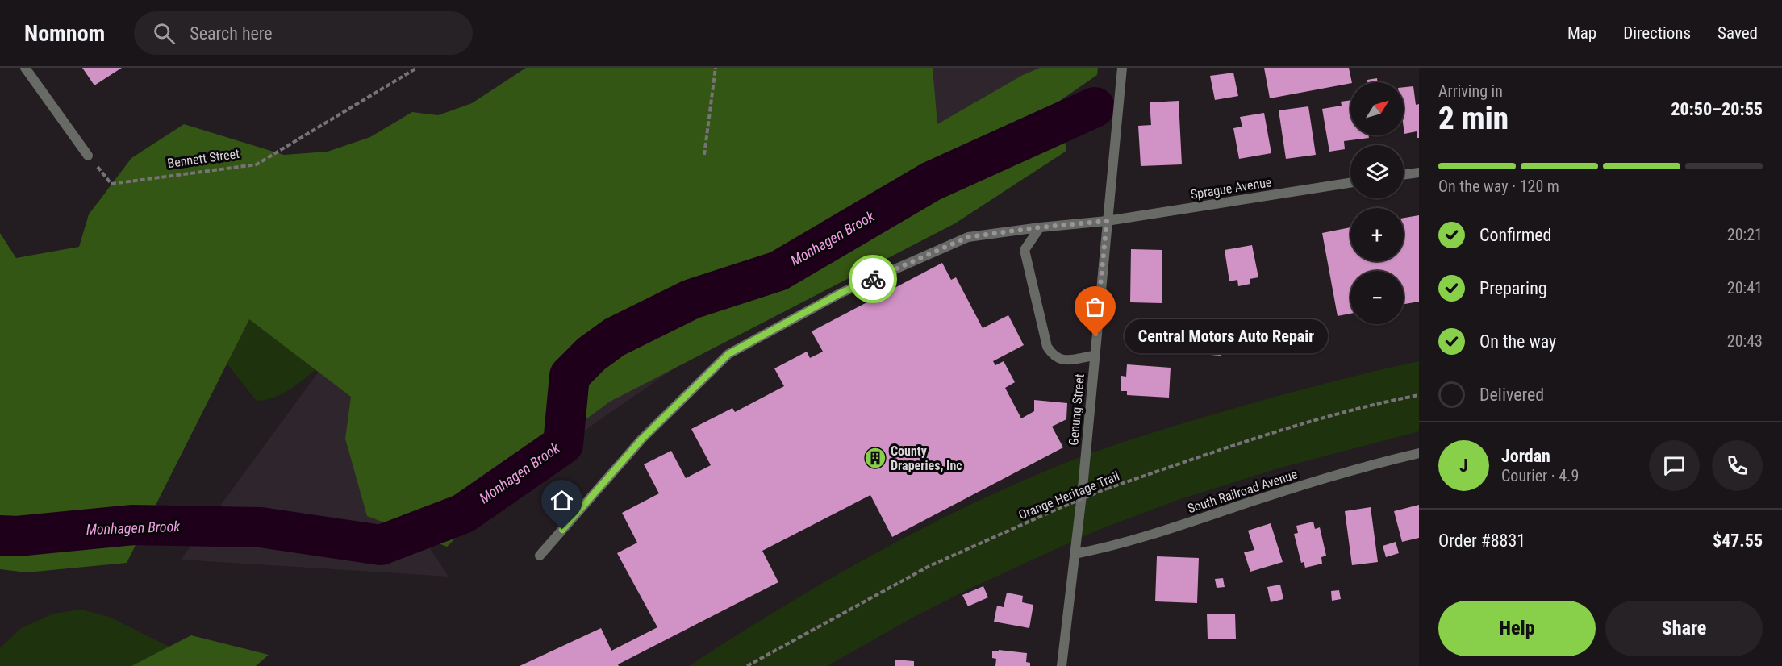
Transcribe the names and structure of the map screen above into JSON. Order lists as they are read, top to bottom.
{
  "streets": {
    "street": ["Sprague Avenue", "Genung Street", "South Railroad Avenue"],
    "path": ["Bennett Street", "Orange Heritage Trail"]
  },
  "crossings": [
    ["Sprague Avenue", "Genung Street"],
    ["Genung Street", "South Railroad Avenue"]
  ],
  "water": ["Monhagen Brook"],
  "places": {
    "other": ["Central Motors Auto Repair"],
    "building": ["County Draperies, Inc"]
  },
  "north": "top right",
  "page": {
    "header": "Nomnom",
    "search": "Search here",
    "nav": ["Map", "Directions", "Saved"],
    "heading": ["2 min", "Arriving in", "20:50–20:55"],
    "panel": [
      "Jordan",
      "Courier · 4.9",
      "Order #8831",
      "$47.55"
    ],
    "map_buttons": ["+", "−"],
    "bar": "On the way · 120 m",
    "list": [
      ["Confirmed", "20:21"],
      ["Preparing", "20:41"],
      ["On the way", "20:43"],
      "Delivered"
    ],
    "bubble": "Central Motors Auto Repair",
    "round": "J",
    "buttons": ["Help", "Share"]
  }
}
